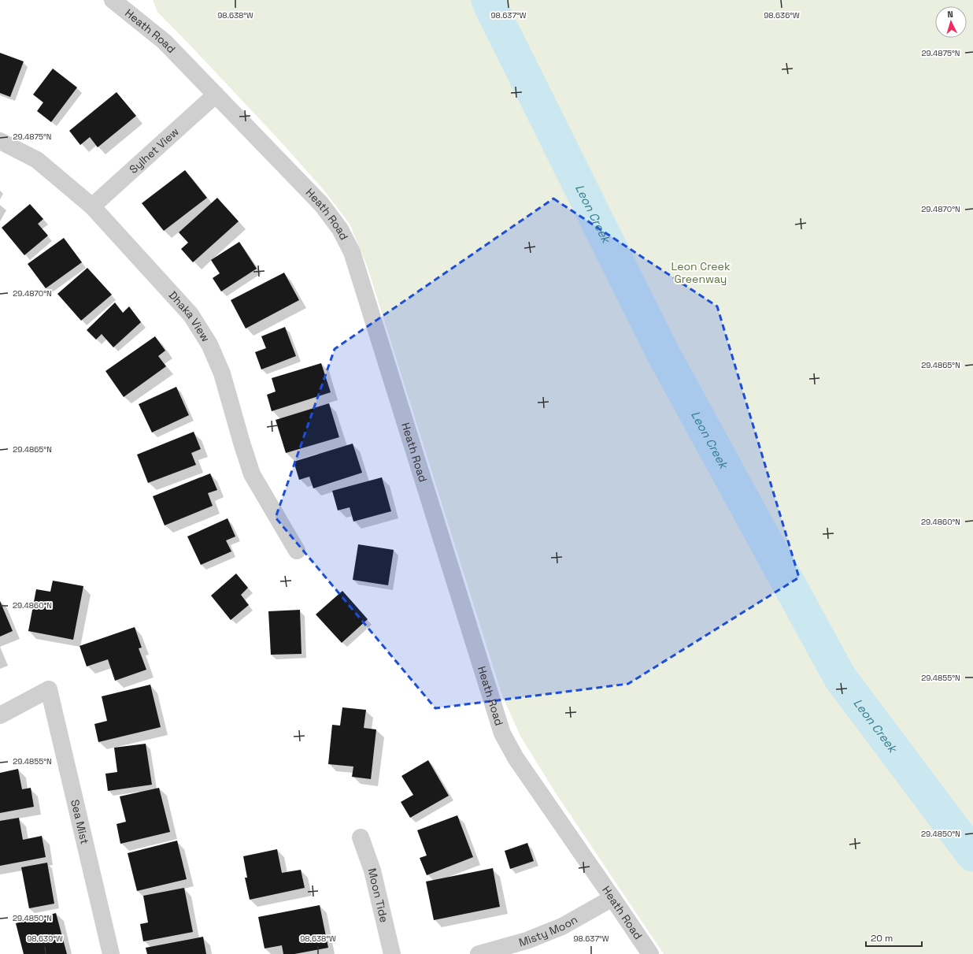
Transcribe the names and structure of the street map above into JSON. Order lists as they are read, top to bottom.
{
  "streets": {
    "street": [
      "Heath Road",
      "Sylhet View",
      "Dhaka View",
      "Sea Mist",
      "Moon Tide",
      "Misty Moon"
    ]
  },
  "crossings": [
    ["Heath Road", "Sylhet View"],
    ["Heath Road", "Misty Moon"],
    ["Sylhet View", "Dhaka View"]
  ],
  "water": ["Leon Creek"],
  "parks": ["Leon Creek Greenway"],
  "scale_bar": "20 m",
  "north": "top",
  "coordinates": [
    "98.638°W",
    "98.637°W",
    "98.636°W",
    "29.4875°N",
    "29.4870°N",
    "29.4865°N",
    "29.4860°N",
    "29.4855°N",
    "29.4850°N",
    "98.639°W"
  ]
}
